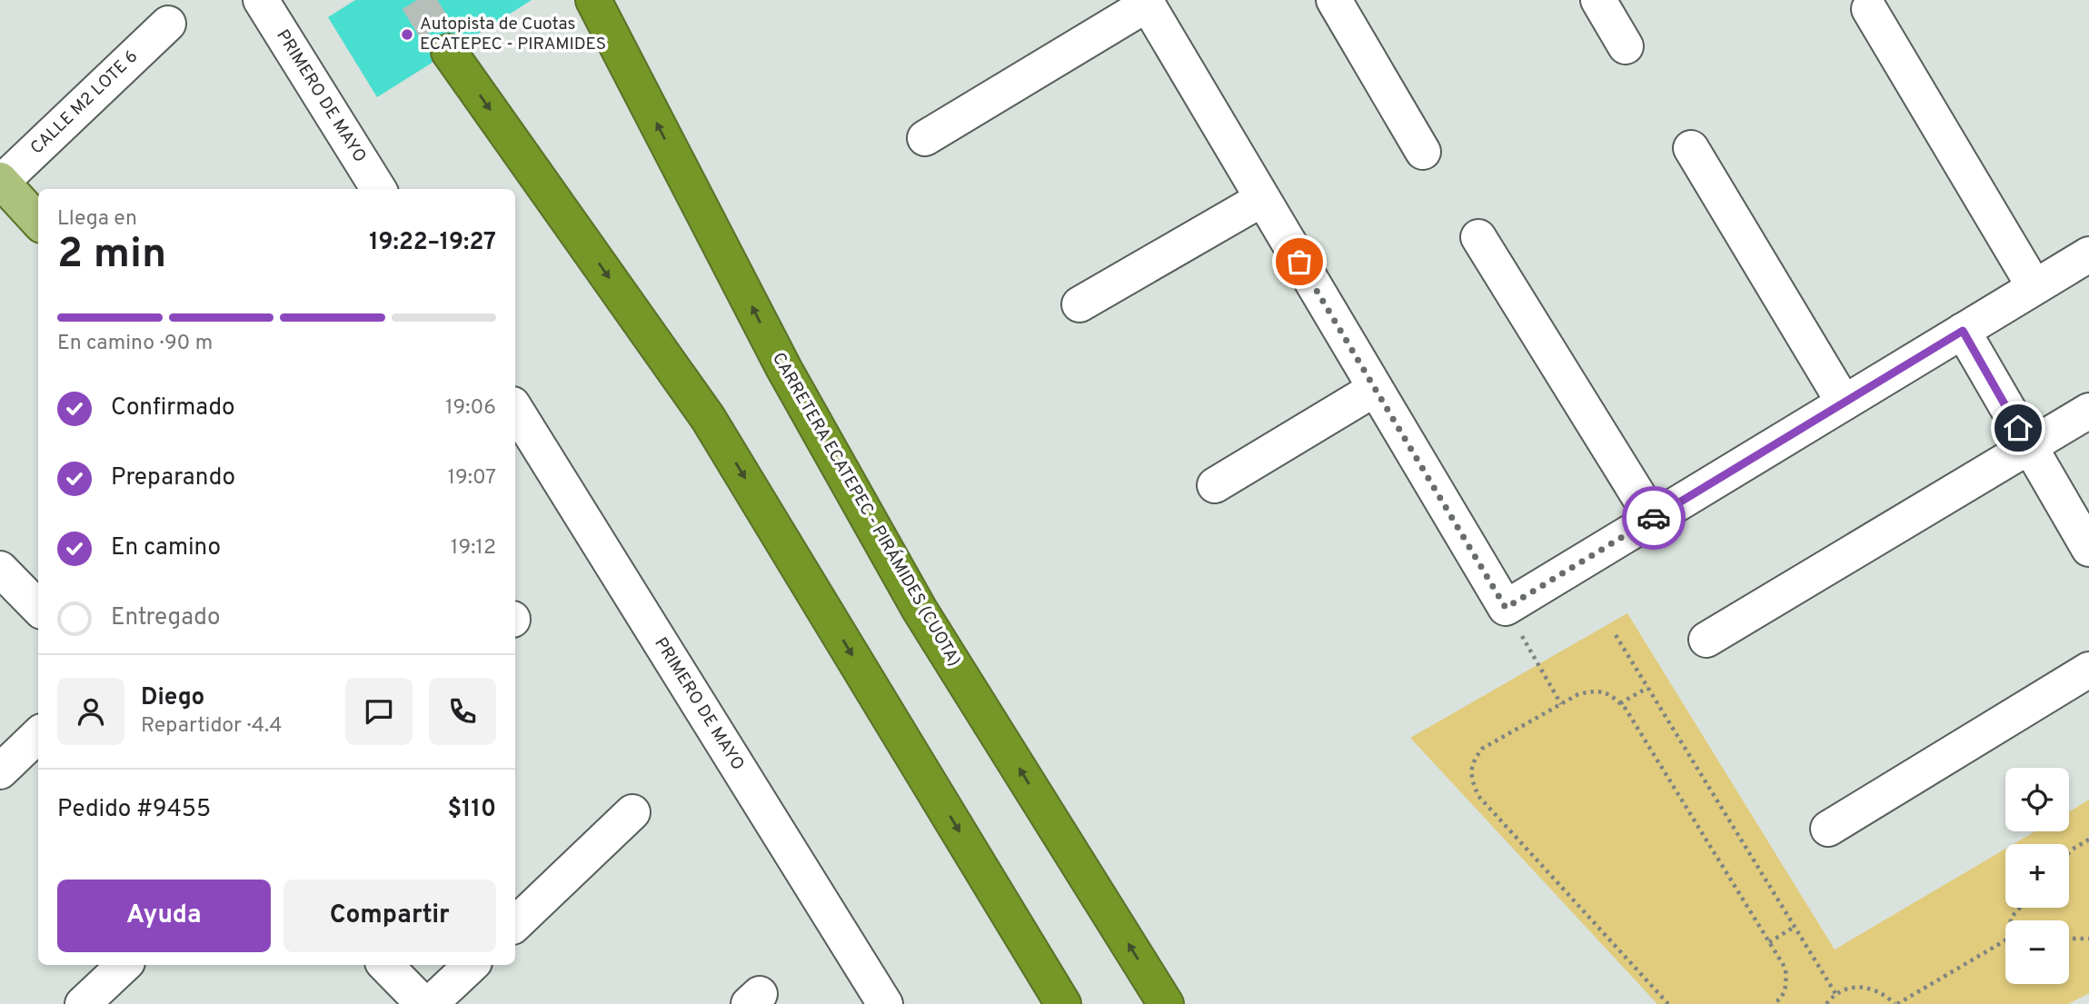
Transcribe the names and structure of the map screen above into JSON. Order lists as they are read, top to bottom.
{
  "streets": {
    "highway": ["CARRETERA ECATEPEC - PIRÁMIDES (CUOTA)"],
    "street": ["PRIMERO DE MAYO", "CALLE M2 LOTE 6"]
  },
  "places": ["Autopista de Cuotas ECATEPEC - PIRAMIDES"],
  "page": {
    "heading": ["2 min", "Llega en", "19:22–19:27"],
    "panel": [
      "Diego",
      "Repartidor · 4.4",
      "Pedido #9455",
      "$110"
    ],
    "bar": "En camino · 90 m",
    "list": [
      ["Confirmado", "19:06"],
      ["Preparando", "19:07"],
      ["En camino", "19:12"],
      "Entregado"
    ],
    "map_buttons": ["+", "−"],
    "buttons": ["Ayuda", "Compartir"]
  }
}
